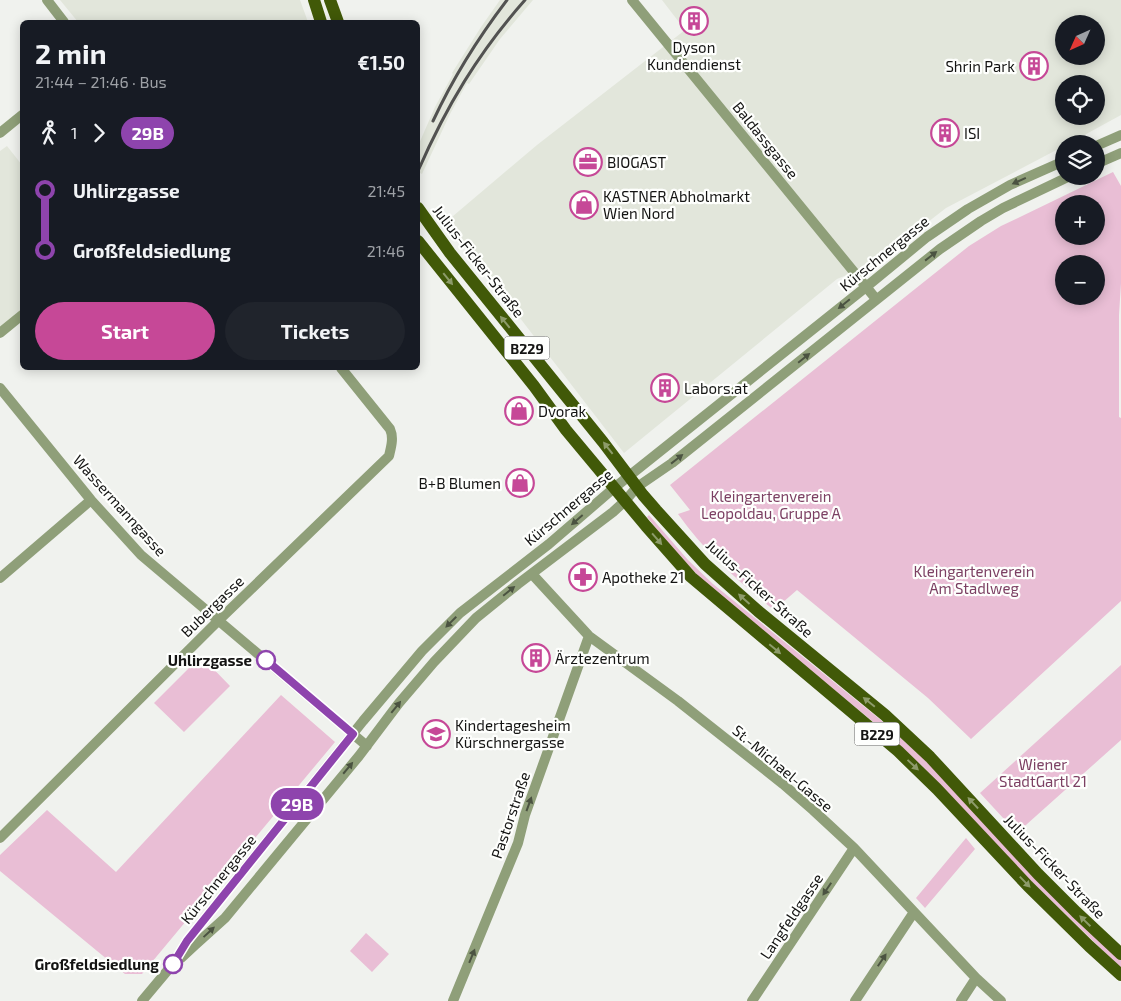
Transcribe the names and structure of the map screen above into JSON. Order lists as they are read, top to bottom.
{
  "streets": {
    "main road": ["Julius-Ficker-Straße", "B229"],
    "street": [
      "Baldassgasse",
      "Kürschnergasse",
      "Wassermanngasse",
      "Bubergasse",
      "St.-Michael-Gasse",
      "Pastorstraße",
      "Langfeldgasse"
    ]
  },
  "crossings": [
    ["Baldassgasse", "Kürschnergasse"],
    ["Kürschnergasse", "Julius-Ficker-Straße"],
    ["Kürschnergasse", "Wassermanngasse"],
    ["Kürschnergasse", "St.-Michael-Gasse"],
    ["Wassermanngasse", "Bubergasse"],
    ["St.-Michael-Gasse", "Pastorstraße"],
    ["St.-Michael-Gasse", "Langfeldgasse"]
  ],
  "one_way": ["Pastorstraße"],
  "parks": ["Kleingartenverein Leopoldau, Gruppe A", "Kleingartenverein Am Stadlweg", "Wiener StadtGartl 21"],
  "places": {
    "building": [
      "Dyson Kundendienst",
      "Shrin Park",
      "ISI",
      "Labors.at",
      "Ärztezentrum"
    ],
    "office": ["BIOGAST"],
    "shop": ["KASTNER Abholmarkt Wien Nord", "Dvorak", "B+B Blumen"],
    "pharmacy": ["Apotheke 21"],
    "other": ["Uhlirzgasse", "Großfeldsiedlung"],
    "school or university": ["Kindertagesheim Kürschnergasse"]
  },
  "lines": ["bus line 29B"],
  "north": "bottom left",
  "page": {
    "on_map": "29B",
    "map_buttons": ["+", "−"],
    "heading": ["2 min", "21:44 – 21:46 · Bus", "€1.50"],
    "legs": ["1", "29B"],
    "list": [
      {
        "name": "Uhlirzgasse",
        "value": "21:45"
      },
      {
        "name": "Großfeldsiedlung",
        "value": "21:46"
      }
    ],
    "buttons": ["Start", "Tickets"]
  }
}
